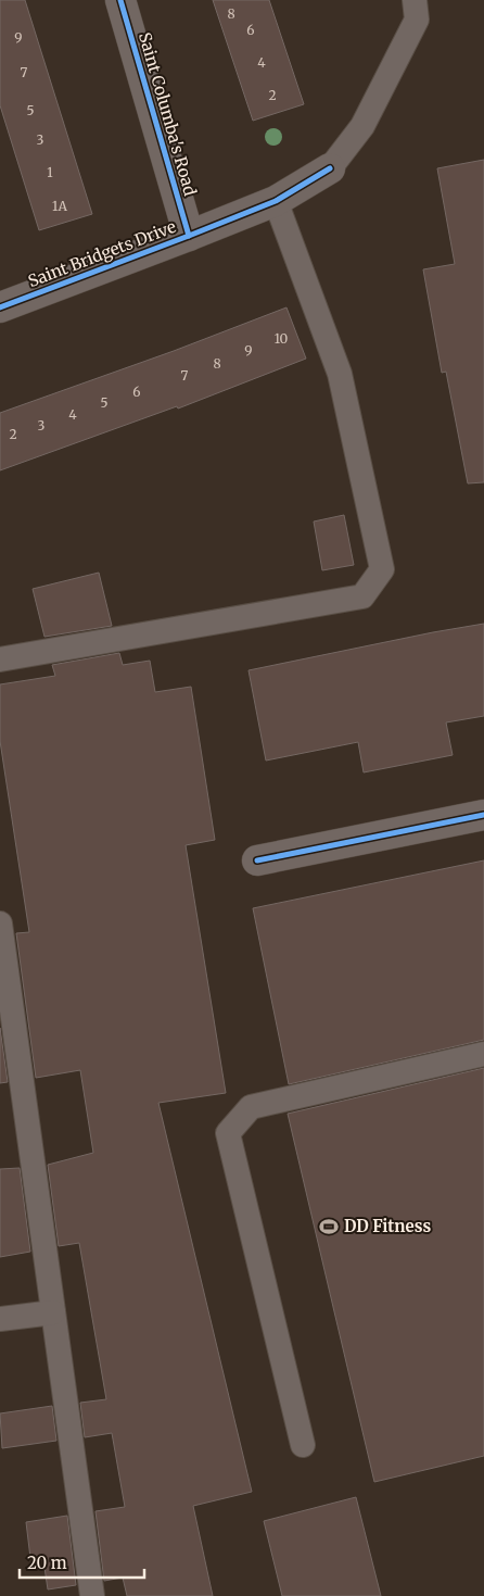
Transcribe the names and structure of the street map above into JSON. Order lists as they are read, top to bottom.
{
  "streets": {
    "street": ["Saint Columba's Road", "Saint Bridgets Drive"]
  },
  "crossings": [
    ["Saint Columba's Road", "Saint Bridgets Drive"]
  ],
  "places": {
    "sports": ["DD Fitness"]
  },
  "house_numbers": [
    "8",
    "6",
    "9",
    "4",
    "7",
    "2",
    "5",
    "3",
    "1",
    "1A",
    "10",
    "9",
    "8",
    "7",
    "6",
    "5",
    "4",
    "3",
    "2"
  ],
  "scale_bar": "20 m"
}
